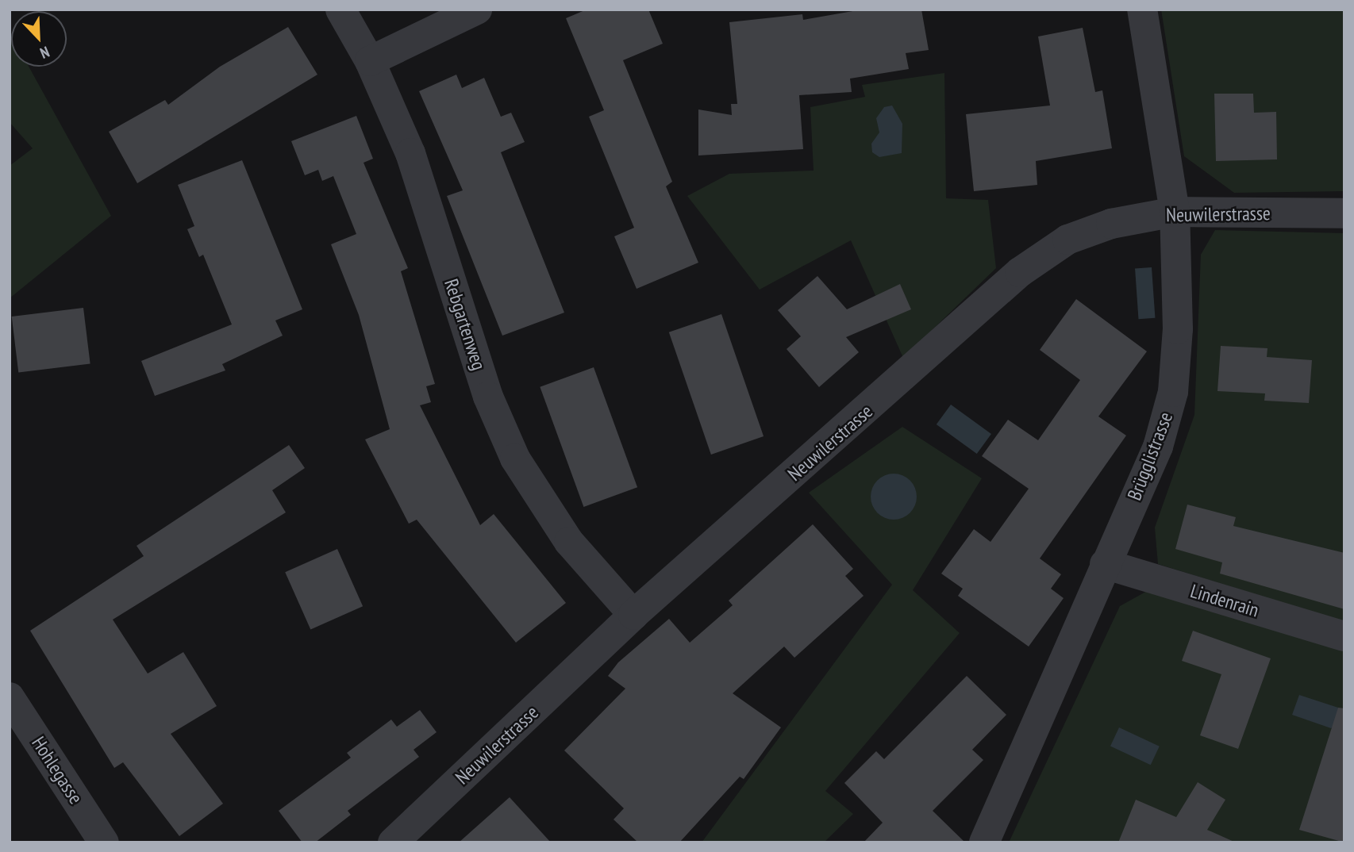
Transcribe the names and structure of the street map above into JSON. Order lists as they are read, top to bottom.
{
  "streets": {
    "street": [
      "Neuwilerstrasse",
      "Rebgartenweg",
      "Brügglistrasse",
      "Lindenrain",
      "Hohlegasse"
    ]
  },
  "crossings": [
    ["Neuwilerstrasse", "Rebgartenweg"],
    ["Neuwilerstrasse", "Brügglistrasse"],
    ["Brügglistrasse", "Lindenrain"]
  ],
  "north": "bottom right"
}
